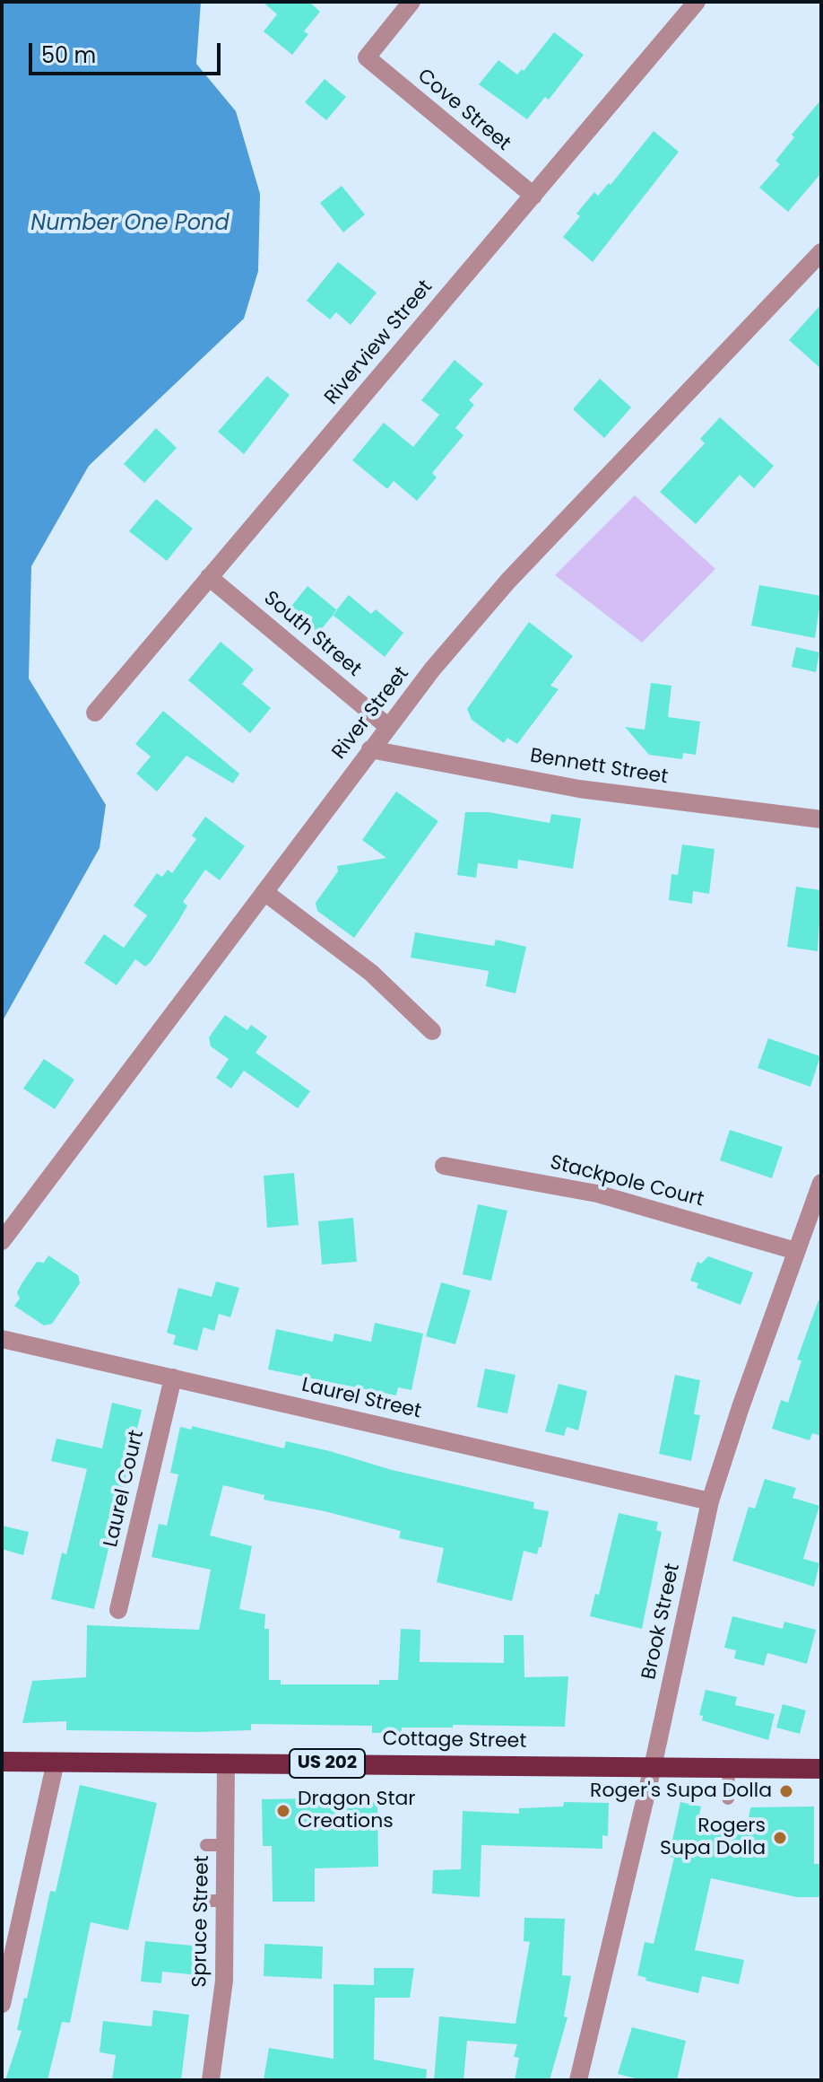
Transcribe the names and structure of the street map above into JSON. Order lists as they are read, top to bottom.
{
  "streets": {
    "highway": ["Cottage Street", "US 202"],
    "street": [
      "Cove Street",
      "Riverview Street",
      "South Street",
      "River Street",
      "Bennett Street",
      "Stackpole Court",
      "Laurel Street",
      "Laurel Court",
      "Brook Street",
      "Spruce Street"
    ]
  },
  "crossings": [
    ["Cove Street", "Riverview Street"],
    ["Riverview Street", "South Street"],
    ["South Street", "River Street"],
    ["River Street", "Bennett Street"],
    ["Stackpole Court", "Brook Street"],
    ["Laurel Street", "Laurel Court"],
    ["Laurel Street", "Brook Street"],
    ["Brook Street", "Cottage Street"],
    ["Cottage Street", "Spruce Street"]
  ],
  "water": ["Number One Pond"],
  "places": ["Roger's Supa Dolla", "Dragon Star Creations", "Rogers Supa Dolla"],
  "scale_bar": "50 m"
}
